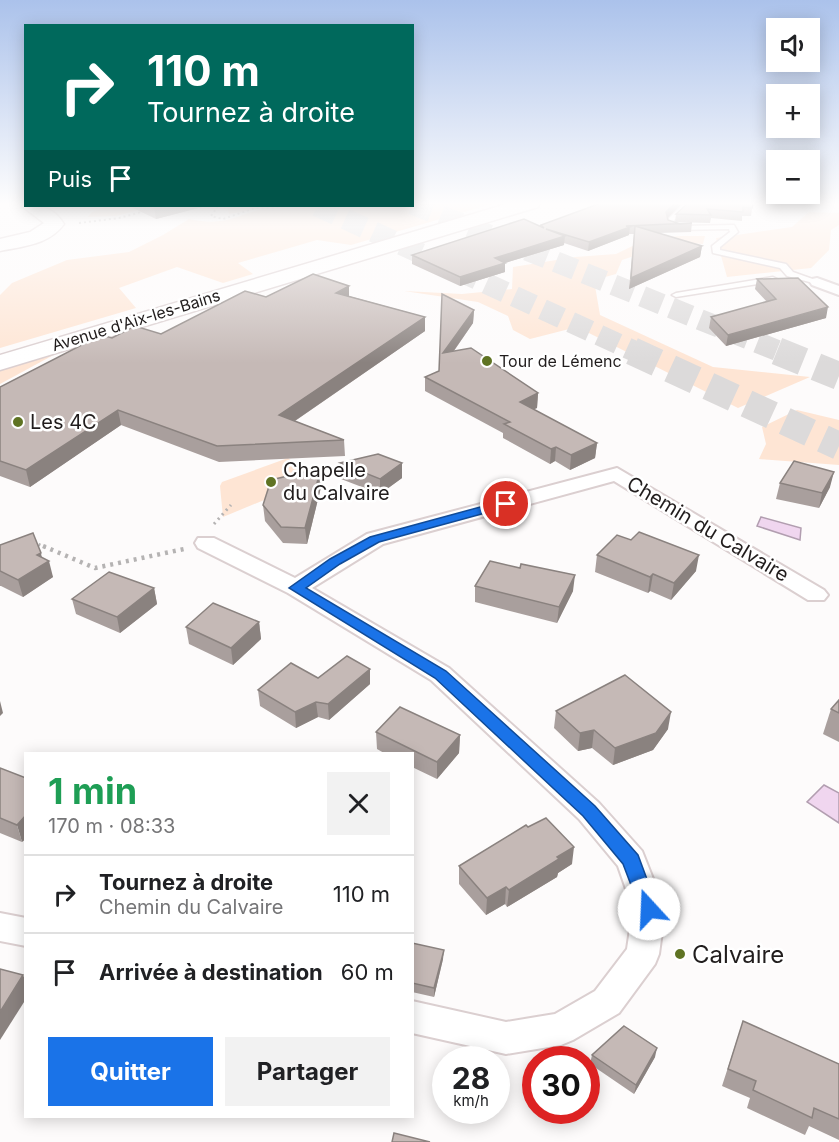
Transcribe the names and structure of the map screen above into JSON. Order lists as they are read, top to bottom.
{
  "streets": {
    "main road": ["Avenue d'Aix-les-Bains"],
    "street": ["Chemin du Calvaire"]
  },
  "places": [
    "Tour de Lémenc",
    "Les 4C",
    "Chapelle du Calvaire",
    "Calvaire"
  ],
  "page": {
    "map_buttons": ["+", "−"],
    "turn": ["110 m", "Tournez à droite"],
    "then": "Puis",
    "heading": ["1 min", "170 m · 08:33"],
    "list": [
      {
        "name": "Tournez à droite",
        "note": "Chemin du Calvaire",
        "value": "110 m"
      },
      {
        "name": "Arrivée à destination",
        "value": "60 m"
      }
    ],
    "buttons": ["Quitter", "Partager"],
    "speed": "28 km/h",
    "limit": "30"
  }
}
